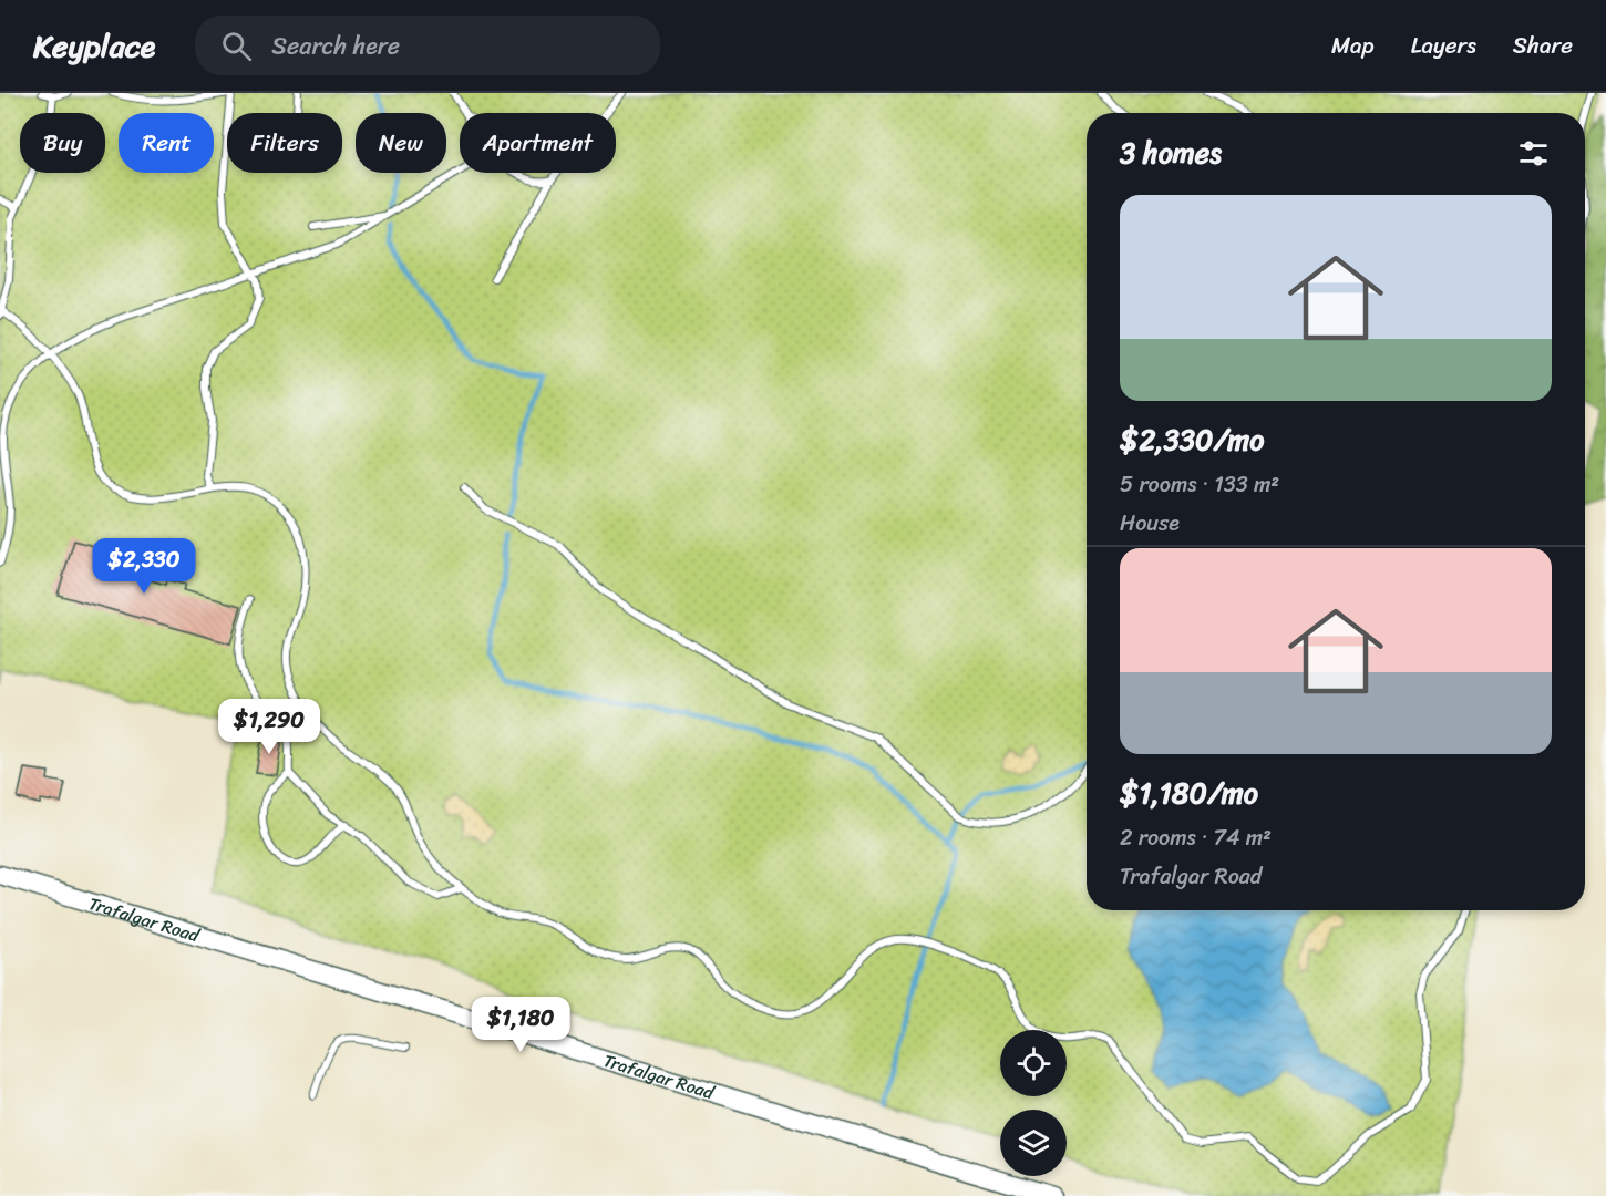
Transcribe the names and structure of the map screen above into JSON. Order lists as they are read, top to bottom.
{
  "streets": {
    "main road": ["Trafalgar Road"]
  },
  "page": {
    "header": "Keyplace",
    "search": "Search here",
    "nav": ["Map", "Layers", "Share"],
    "chip": [
      "Buy",
      "Rent",
      "Filters",
      "New",
      "Apartment"
    ],
    "heading": "3 homes",
    "list": [
      {
        "name": "$2,330/mo",
        "note": "5 rooms · 133 m² · House"
      },
      {
        "name": "$1,180/mo",
        "note": "2 rooms · 74 m² · Trafalgar Road"
      }
    ],
    "price": ["$2,330", "$1,290", "$1,180"]
  }
}
